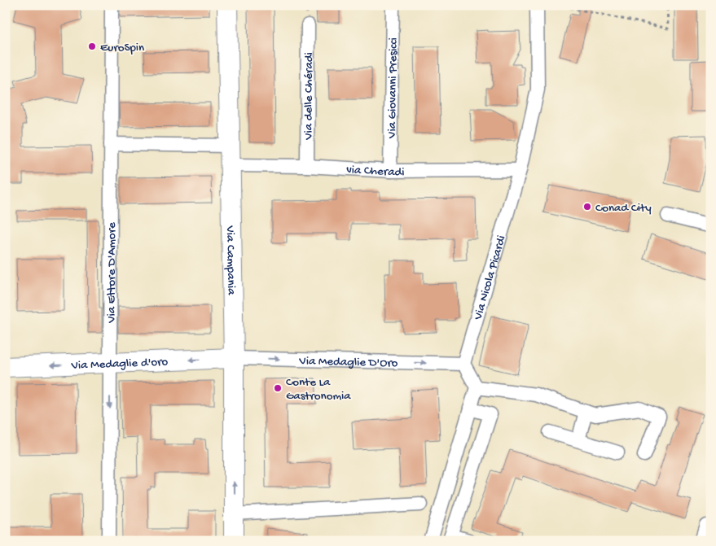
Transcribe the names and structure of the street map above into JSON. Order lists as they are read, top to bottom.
{
  "streets": {
    "main road": ["Via Campania", "Via Medaglie d'oro"],
    "street": [
      "Via Giovanni Presicci",
      "Via delle Chéradi",
      "via Cheradi",
      "Via Ettore D'Amore",
      "Via Nicola Picardi",
      "Via Medaglie D'Oro"
    ]
  },
  "crossings": [
    ["Via Giovanni Presicci", "via Cheradi"],
    ["Via delle Chéradi", "via Cheradi"],
    ["via Cheradi", "Via Campania"],
    ["via Cheradi", "Via Nicola Picardi"],
    ["Via Campania", "Via Medaglie D'Oro"],
    ["Via Campania", "Via Medaglie d'oro"],
    ["Via Ettore D'Amore", "Via Medaglie d'oro"],
    ["Via Nicola Picardi", "Via Medaglie D'Oro"],
    ["Via Medaglie D'Oro", "Via Medaglie d'oro"]
  ],
  "one_way": ["Via Medaglie D'Oro", "Via Medaglie d'oro"],
  "places": ["EuroSpin", "Conad City", "Conte La Gastronomia"]
}
